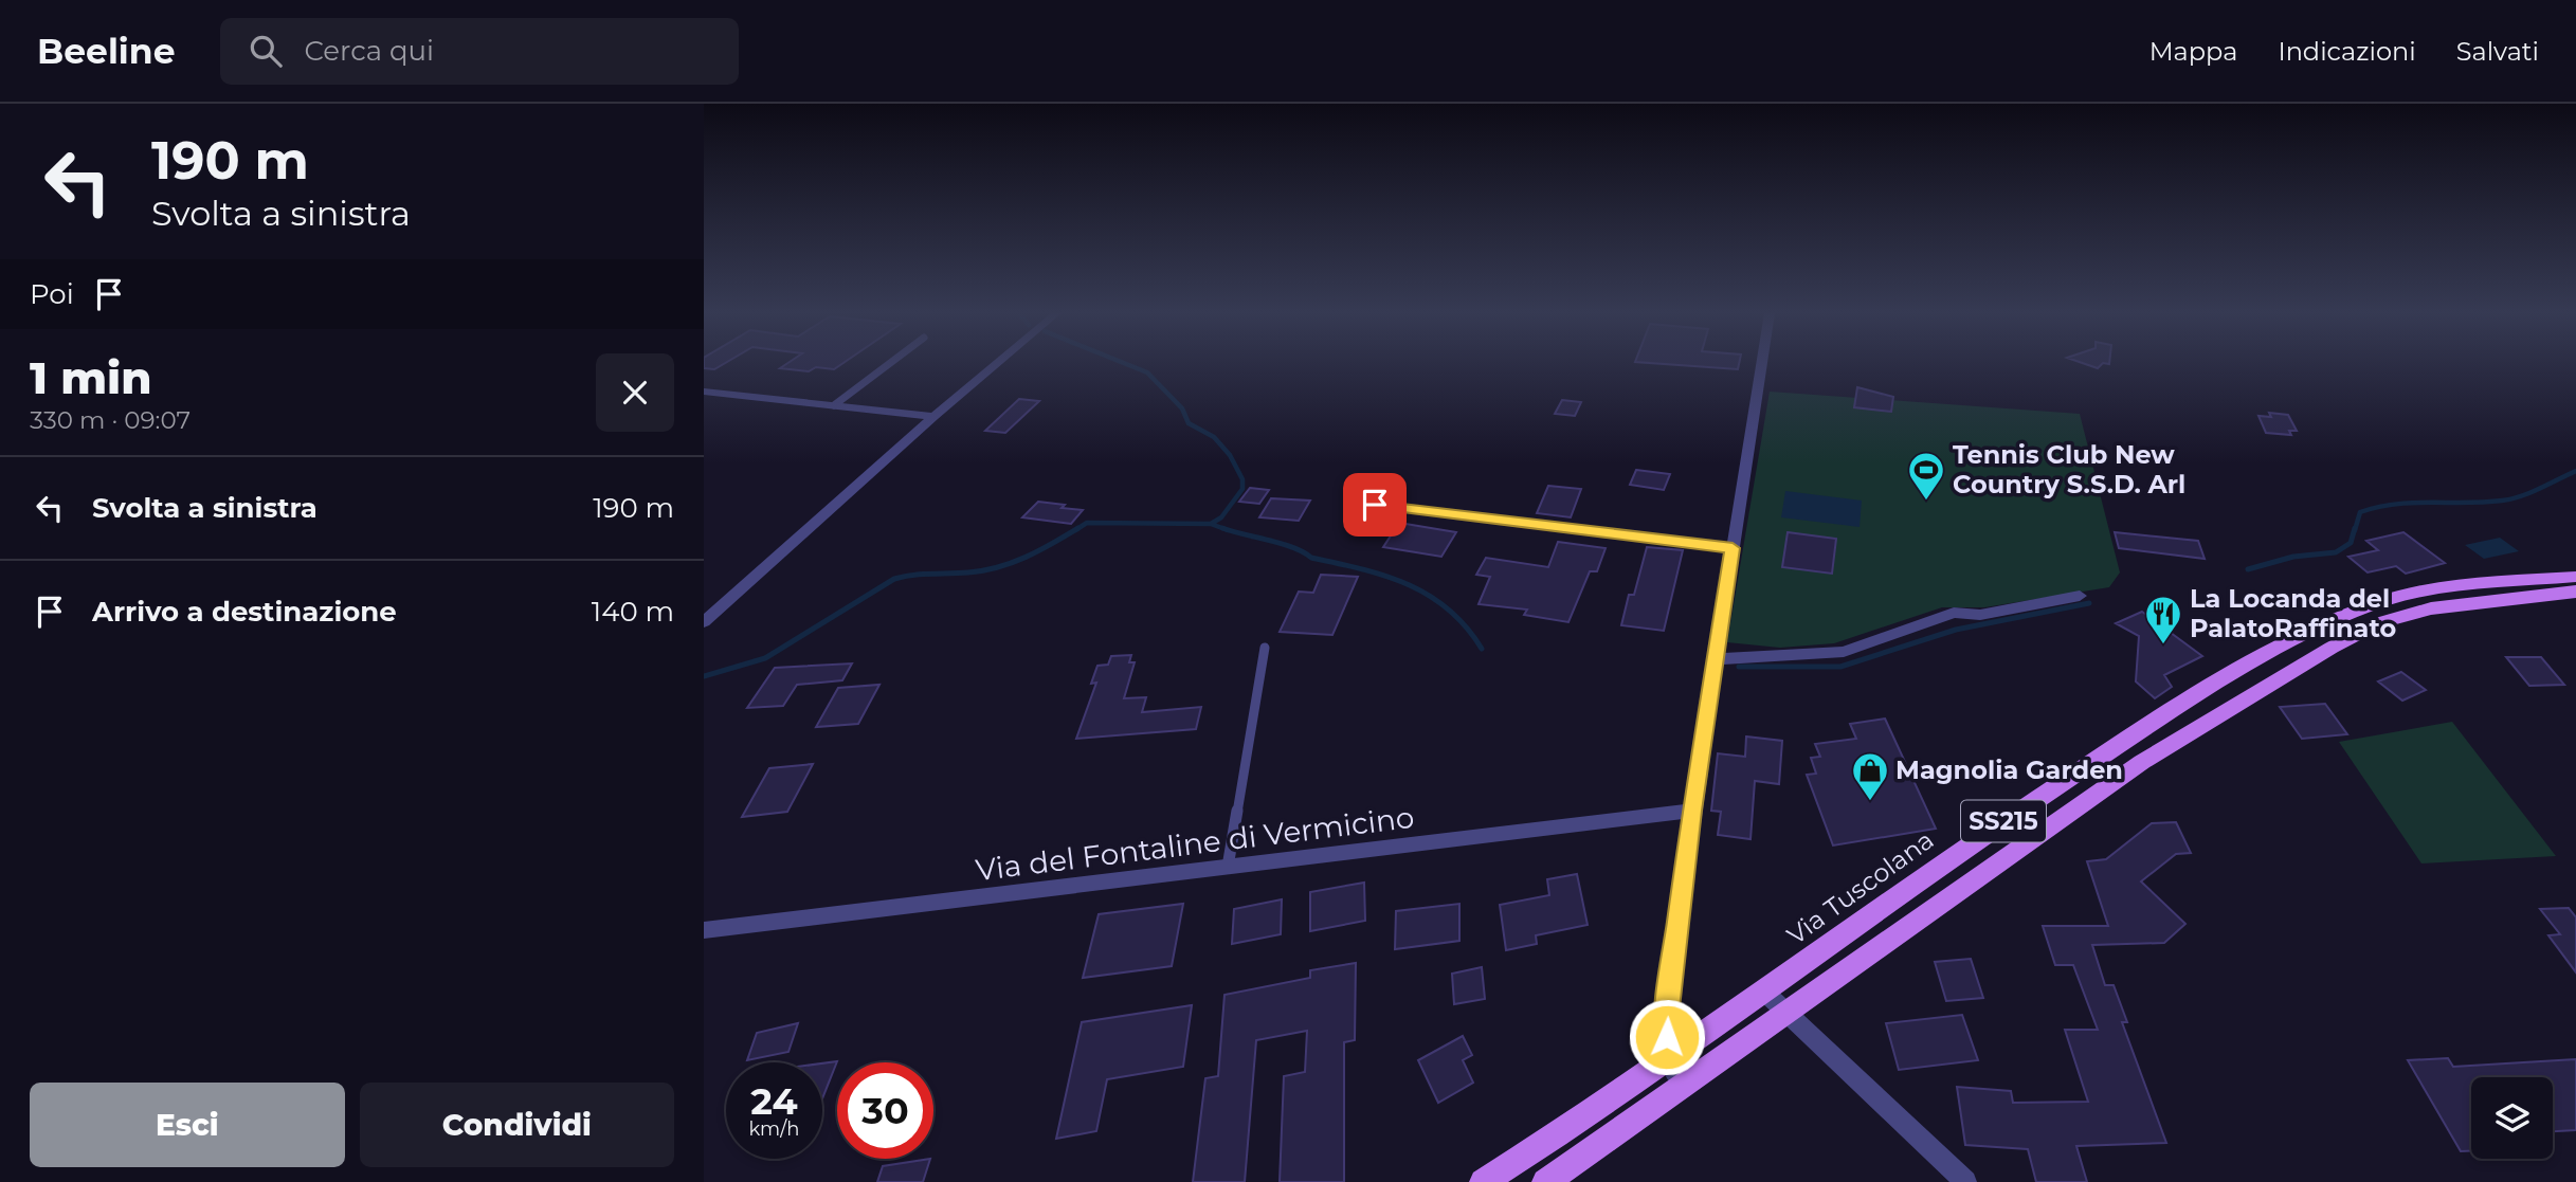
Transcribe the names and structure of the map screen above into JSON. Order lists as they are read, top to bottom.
{
  "streets": {
    "main road": ["SS215", "Via Tuscolana"],
    "street": ["Via del Fontaline di Vermicino"]
  },
  "places": {
    "sports": ["Tennis Club New Country S.S.D. Arl"],
    "restaurant": ["La Locanda del PalatoRaffinato"],
    "shop": ["Magnolia Garden"]
  },
  "page": {
    "header": "Beeline",
    "search": "Cerca qui",
    "nav": ["Mappa", "Indicazioni", "Salvati"],
    "turn": ["190 m", "Svolta a sinistra"],
    "then": "Poi",
    "heading": ["1 min", "330 m · 09:07"],
    "list": [
      {
        "name": "Svolta a sinistra",
        "value": "190 m"
      },
      {
        "name": "Arrivo a destinazione",
        "value": "140 m"
      }
    ],
    "speed": "24 km/h",
    "limit": "30",
    "buttons": ["Esci", "Condividi"]
  }
}
